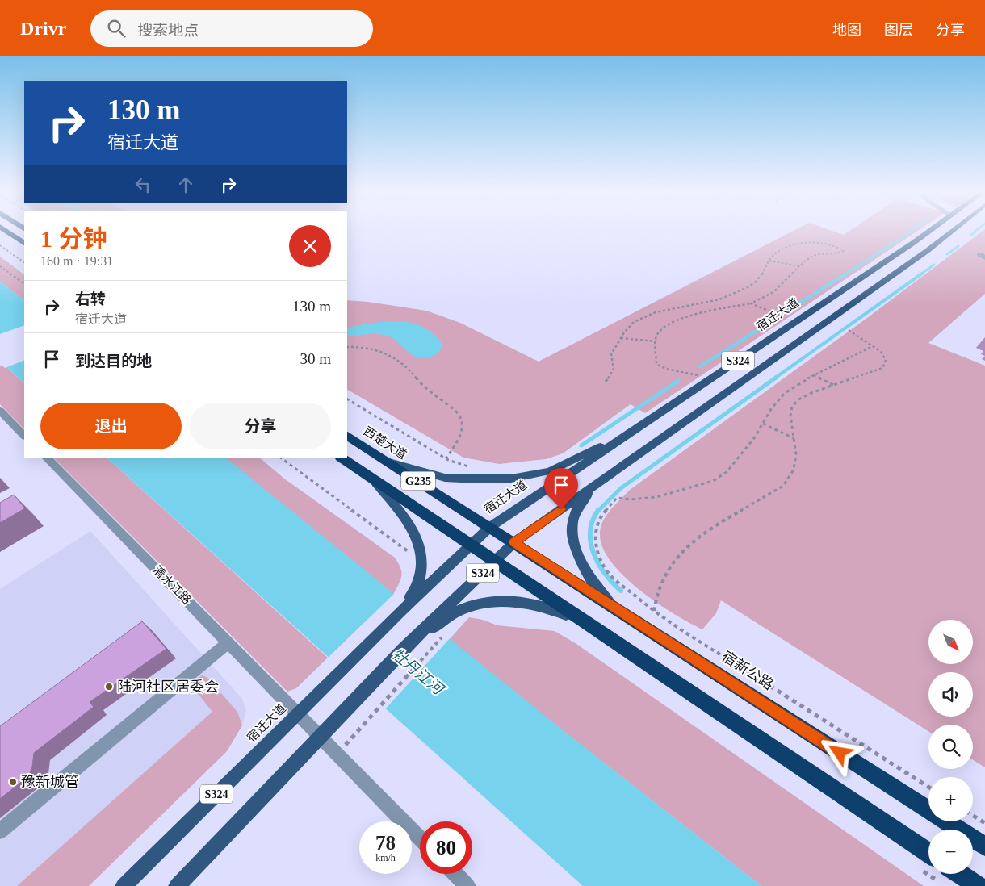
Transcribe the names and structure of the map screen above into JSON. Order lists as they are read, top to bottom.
{
  "streets": {
    "highway": ["西楚大道", "G235", "宿新公路"],
    "main road": ["宿迁大道", "S324"],
    "street": ["清水江路"]
  },
  "crossings": [
    ["宿迁大道", "西楚大道"],
    ["宿迁大道", "G235"],
    ["宿迁大道", "清水江路"],
    ["宿迁大道", "宿新公路"],
    ["S324", "清水江路"],
    ["S324", "宿新公路"],
    ["西楚大道", "宿新公路"]
  ],
  "water": ["牡丹江河"],
  "places": ["陆河社区居委会", "豫新城管"],
  "north": "bottom right",
  "page": {
    "header": "Drivr",
    "search": "搜索地点",
    "nav": ["地图", "图层", "分享"],
    "turn": ["130 m", "宿迁大道"],
    "heading": ["1 分钟", "160 m · 19:31"],
    "list": [
      {
        "name": "右转",
        "note": "宿迁大道",
        "value": "130 m"
      },
      {
        "name": "到达目的地",
        "value": "30 m"
      }
    ],
    "buttons": ["退出", "分享"],
    "map_buttons": ["+", "−"],
    "speed": "78 km/h",
    "limit": "80"
  }
}
